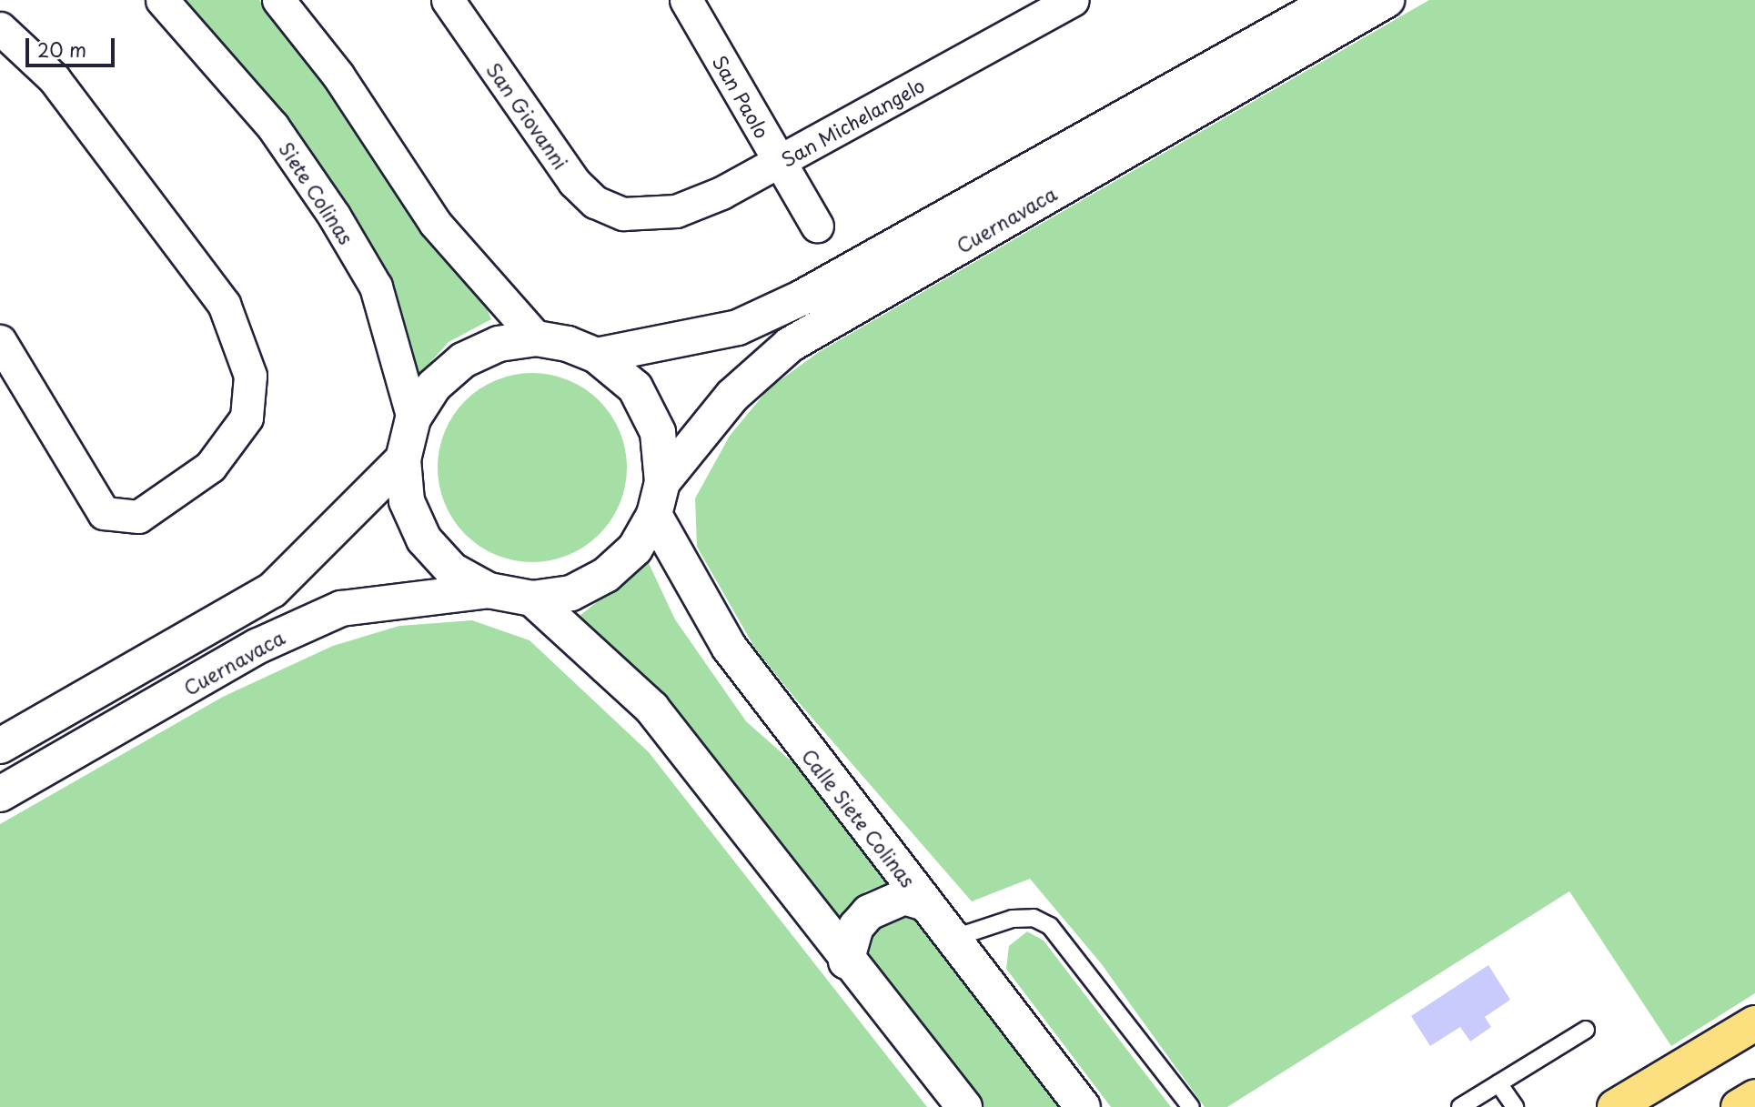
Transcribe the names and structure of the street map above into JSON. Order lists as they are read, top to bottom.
{
  "streets": {
    "street": [
      "San Paolo",
      "San Giovanni",
      "San Michelangelo",
      "Siete Colinas",
      "Cuernavaca",
      "Calle Siete Colinas"
    ]
  },
  "crossings": [
    ["San Paolo", "San Michelangelo"],
    ["San Giovanni", "San Michelangelo"],
    ["Cuernavaca", "Calle Siete Colinas"]
  ],
  "scale_bar": "20 m"
}
